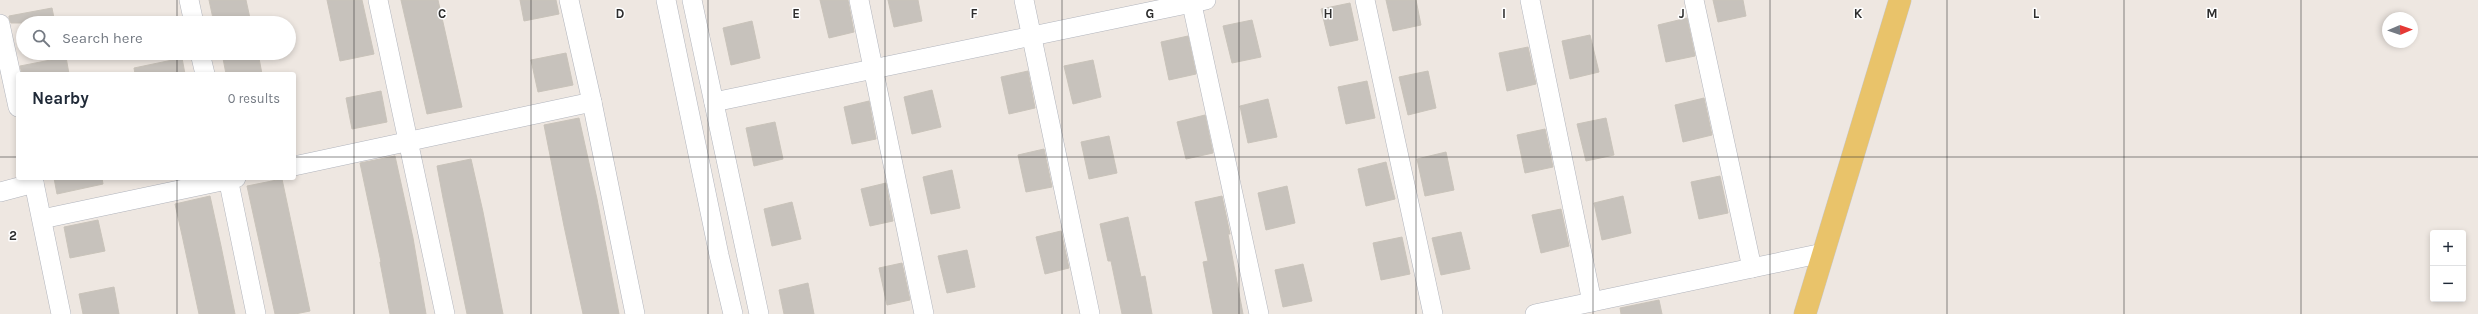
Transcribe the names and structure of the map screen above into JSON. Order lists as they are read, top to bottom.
{
  "north": "right",
  "page": {
    "search": "Search here",
    "heading": ["Nearby", "0 results"],
    "map_buttons": ["+", "−"]
  },
  "grid": {
    "columns": [
      "C",
      "D",
      "E",
      "F",
      "G",
      "H",
      "I",
      "J",
      "K",
      "L",
      "M"
    ],
    "rows": ["2"]
  }
}
